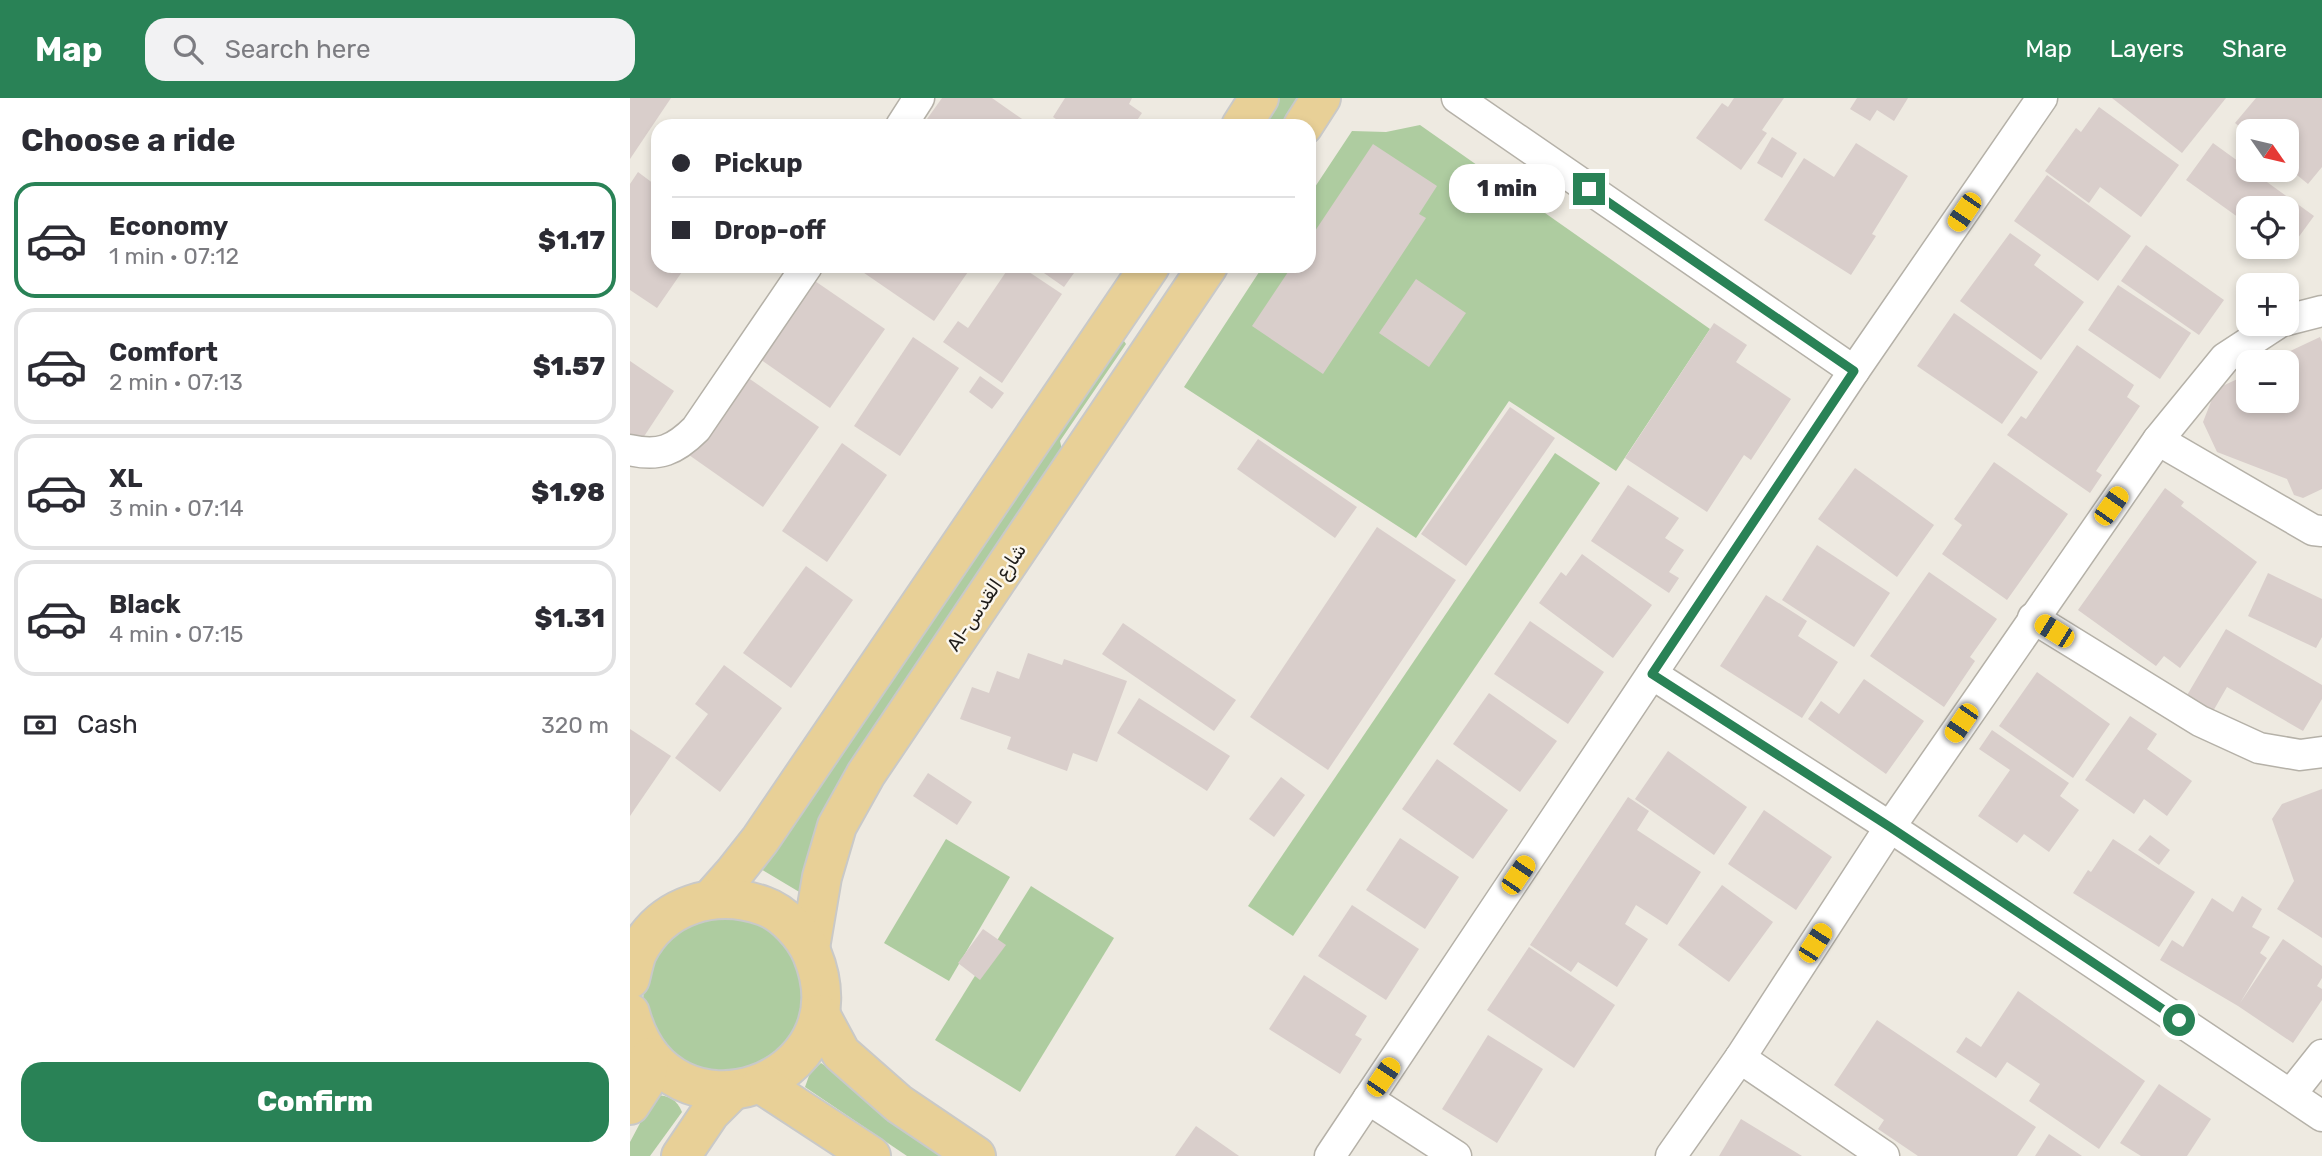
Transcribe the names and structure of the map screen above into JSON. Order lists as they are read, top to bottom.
{
  "streets": {
    "main road": ["Al-شارع القدس"]
  },
  "north": "bottom right",
  "page": {
    "header": "Map",
    "search": "Search here",
    "nav": ["Map", "Layers", "Share"],
    "heading": "Choose a ride",
    "map_buttons": ["+", "−"],
    "banner": ["Pickup", "Drop-off"],
    "bubble": "1 min",
    "list": [
      {
        "name": "Economy",
        "note": "1 min · 07:12",
        "value": "$1.17"
      },
      {
        "name": "Comfort",
        "note": "2 min · 07:13",
        "value": "$1.57"
      },
      {
        "name": "XL",
        "note": "3 min · 07:14",
        "value": "$1.98"
      },
      {
        "name": "Black",
        "note": "4 min · 07:15",
        "value": "$1.31"
      }
    ],
    "pay": ["Cash", "320 m"],
    "buttons": "Confirm"
  }
}
